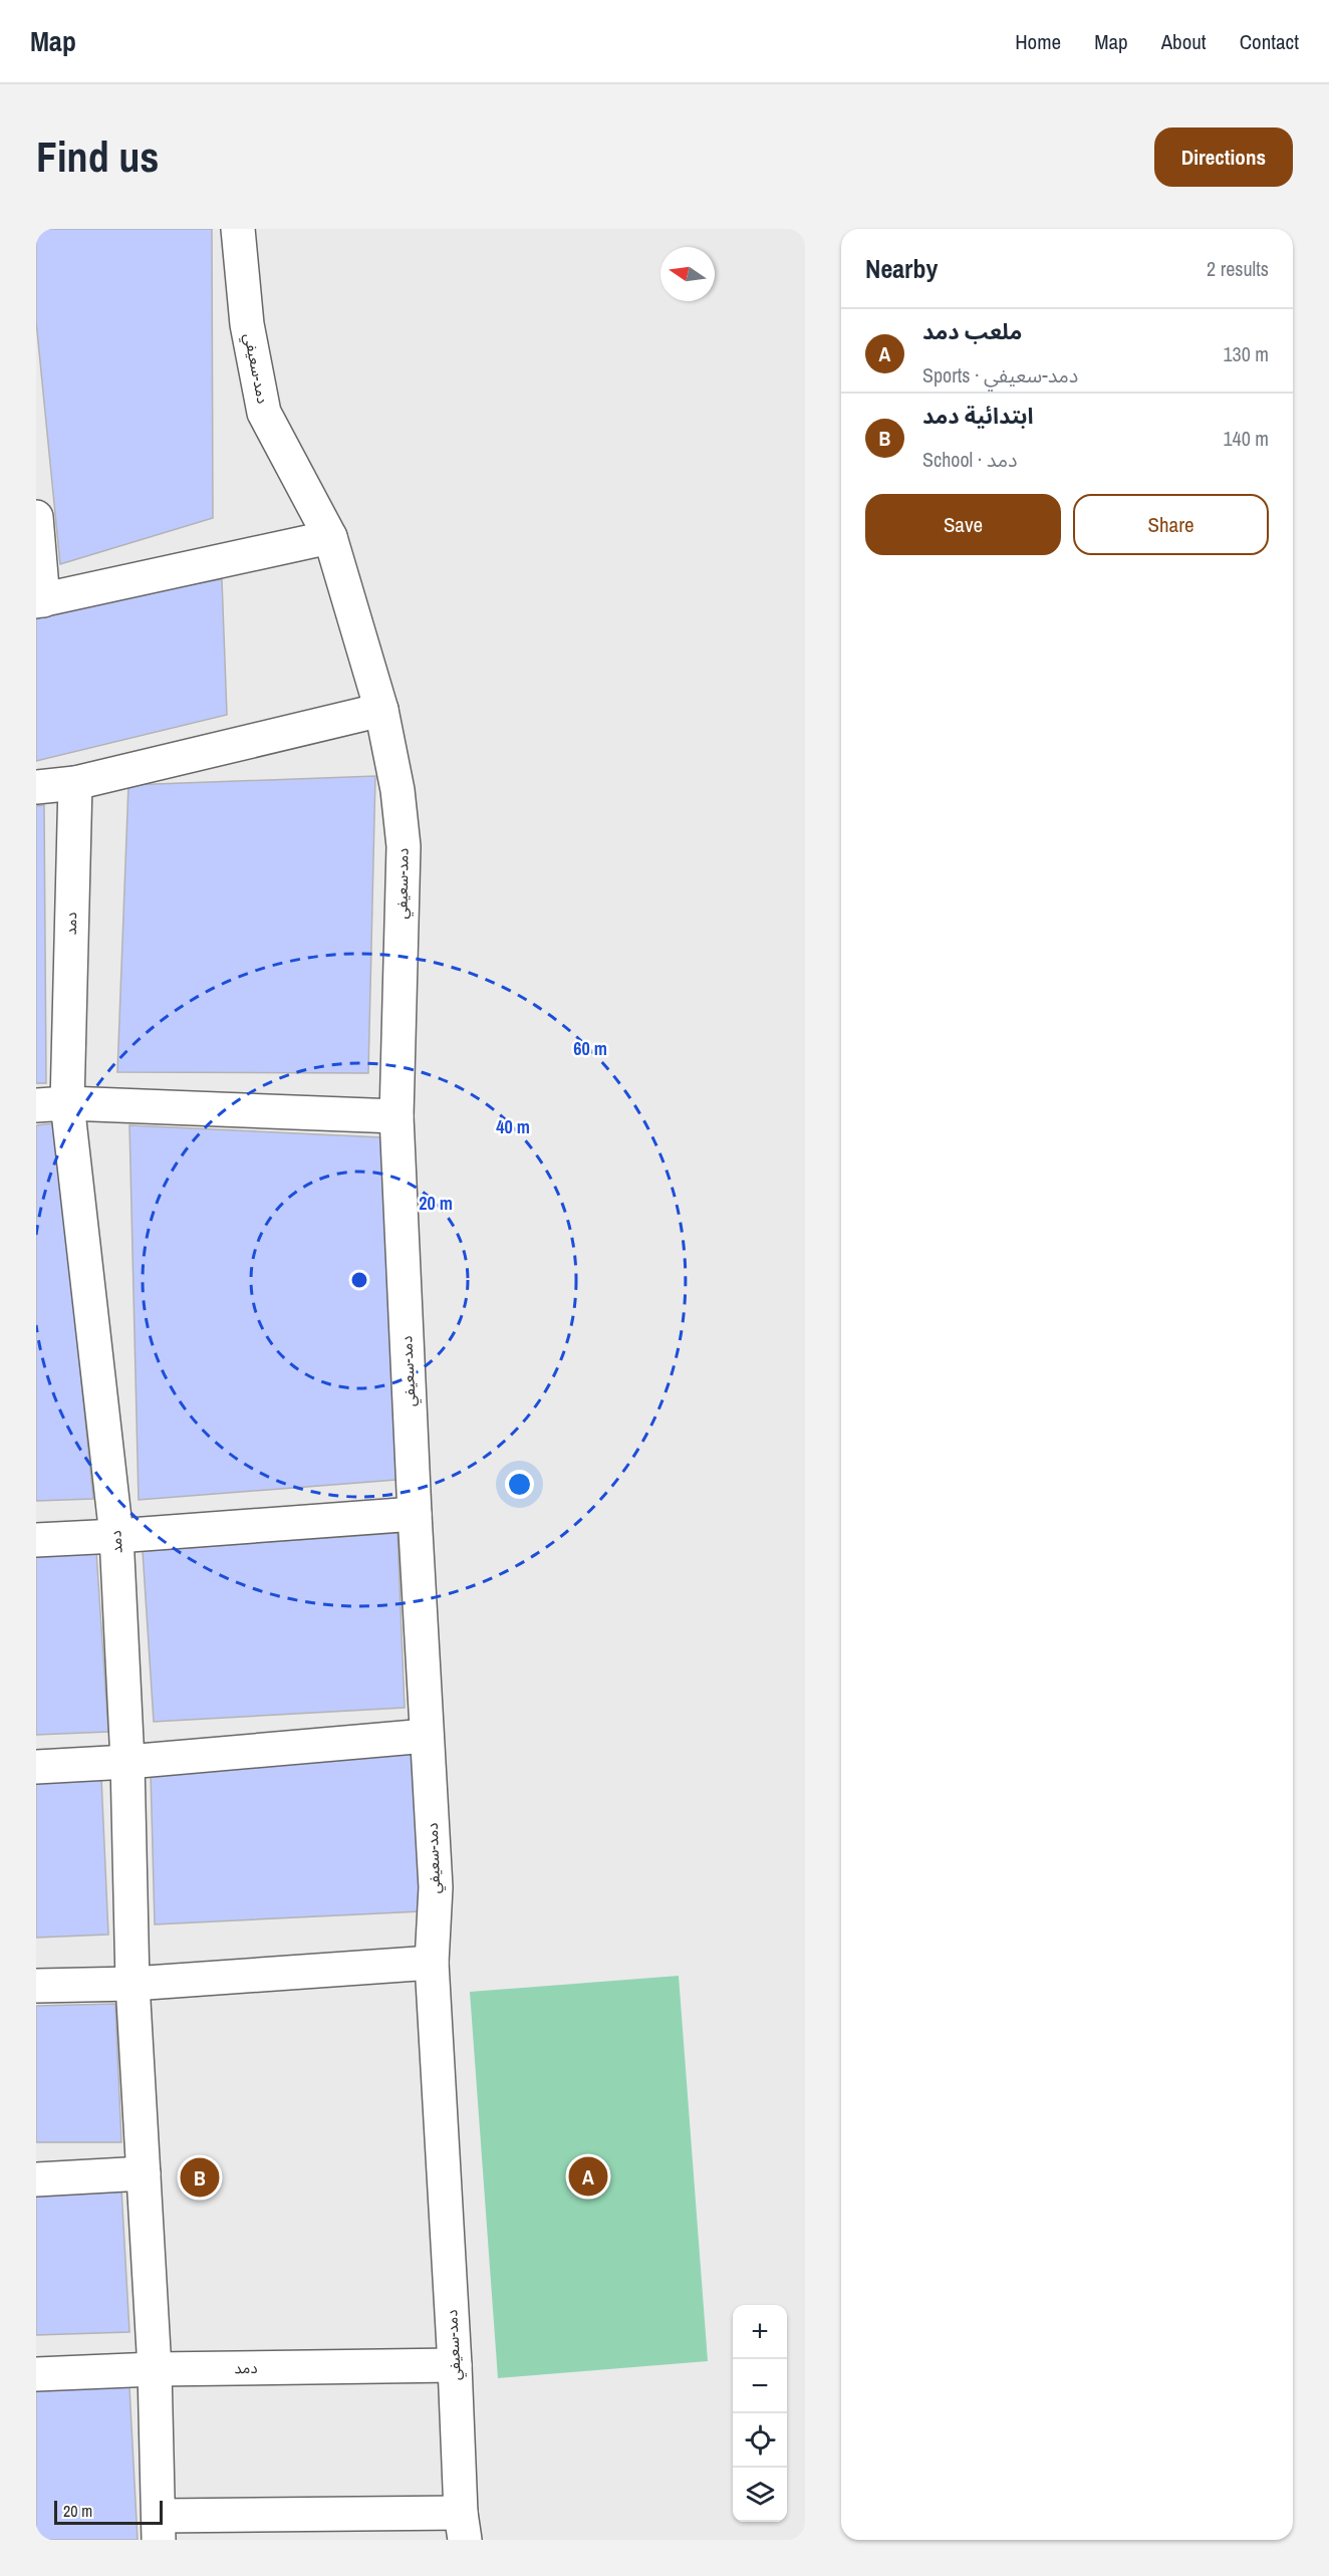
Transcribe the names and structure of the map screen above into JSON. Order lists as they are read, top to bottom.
{
  "streets": {
    "street": ["دمد-سعيفي", "دمد"]
  },
  "crossings": [
    ["دمد-سعيفي", "دمد"]
  ],
  "scale_bar": "20 m",
  "north": "left",
  "page": {
    "header": "Map",
    "nav": [
      "Home",
      "Map",
      "About",
      "Contact"
    ],
    "buttons": [
      "Directions",
      ["Save", "Share"]
    ],
    "title": "Find us",
    "heading": ["Nearby", "2 results"],
    "list": [
      {
        "mark": "A",
        "name": "ملعب دمد",
        "note": "Sports · دمد-سعيفي",
        "value": "130 m"
      },
      {
        "mark": "B",
        "name": "ابتدائية دمد",
        "note": "School · دمد",
        "value": "140 m"
      }
    ],
    "pins": ["A", "B"],
    "map_buttons": ["+", "−"],
    "scale": "20 m"
  },
  "rings": ["60 m", "40 m", "20 m"]
}
